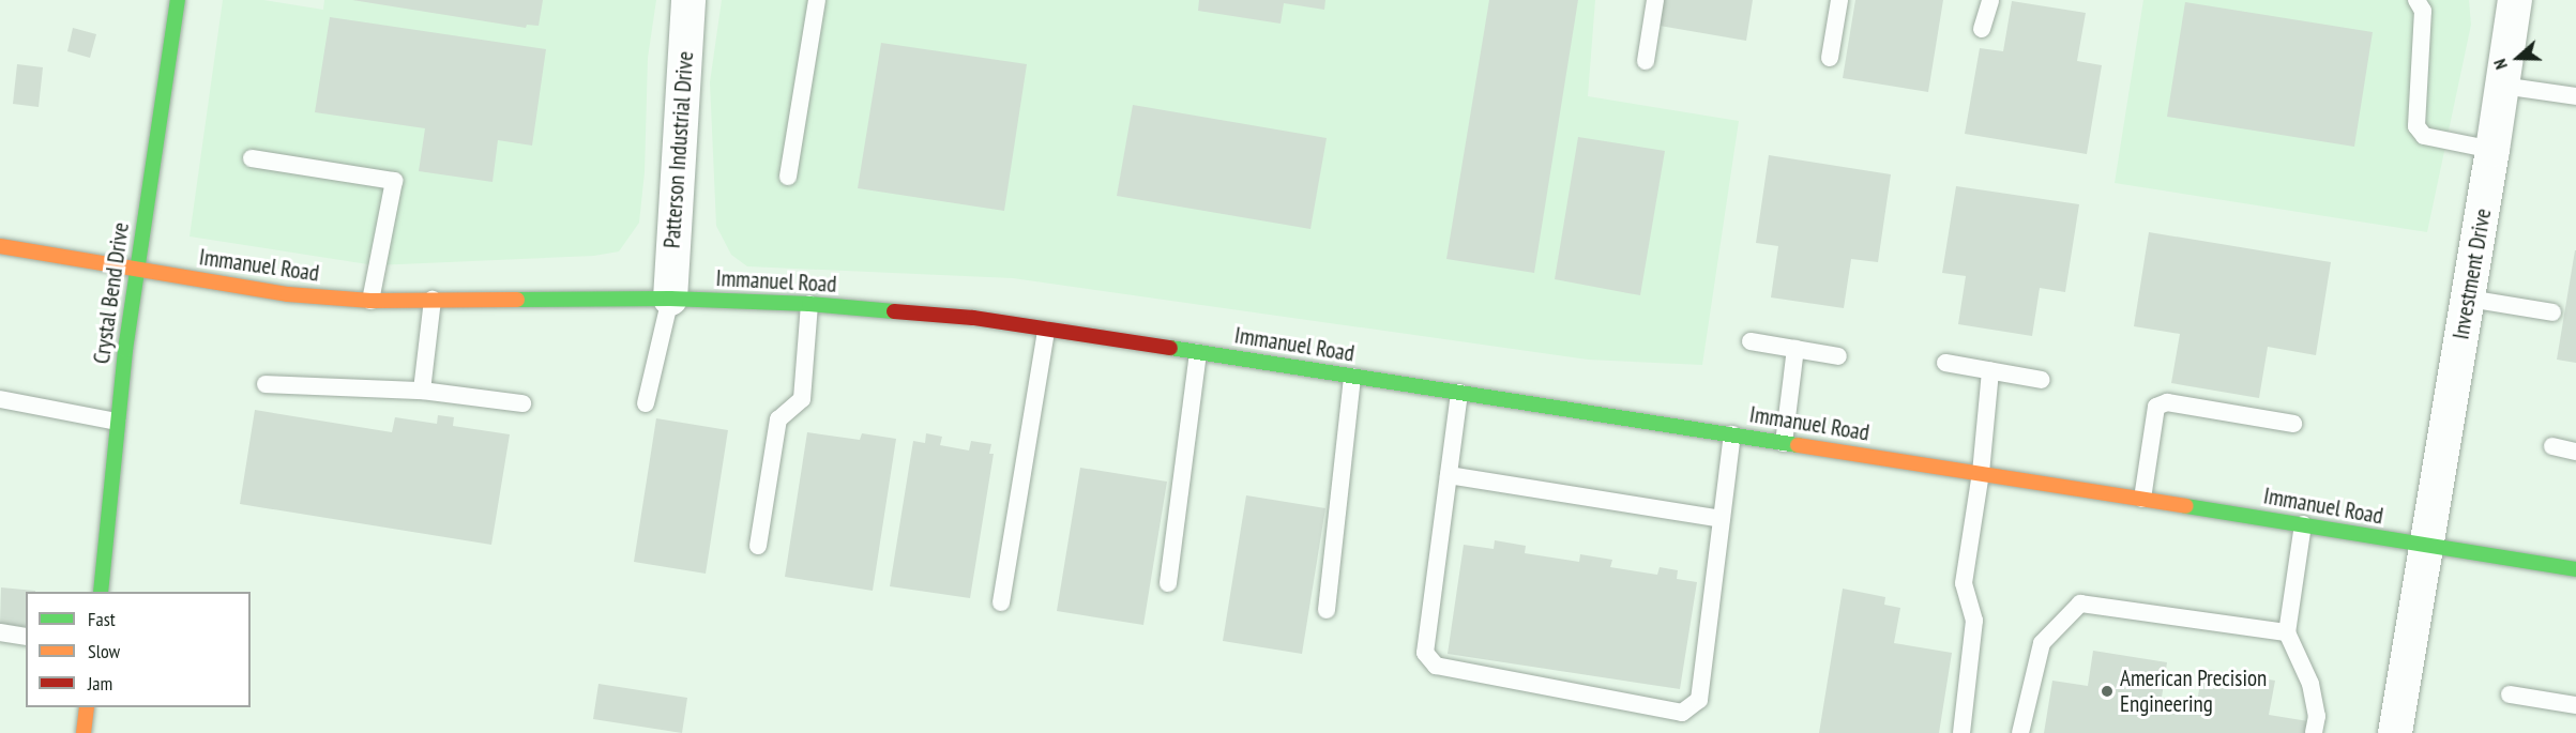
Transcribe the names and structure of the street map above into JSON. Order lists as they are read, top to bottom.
{
  "streets": {
    "street": [
      "Patterson Industrial Drive",
      "Immanuel Road",
      "Investment Drive",
      "Crystal Bend Drive"
    ]
  },
  "crossings": [
    ["Patterson Industrial Drive", "Immanuel Road"],
    ["Immanuel Road", "Investment Drive"],
    ["Immanuel Road", "Crystal Bend Drive"]
  ],
  "places": ["American Precision Engineering"],
  "legend": ["Fast", "Slow", "Jam"],
  "north": "left"
}
